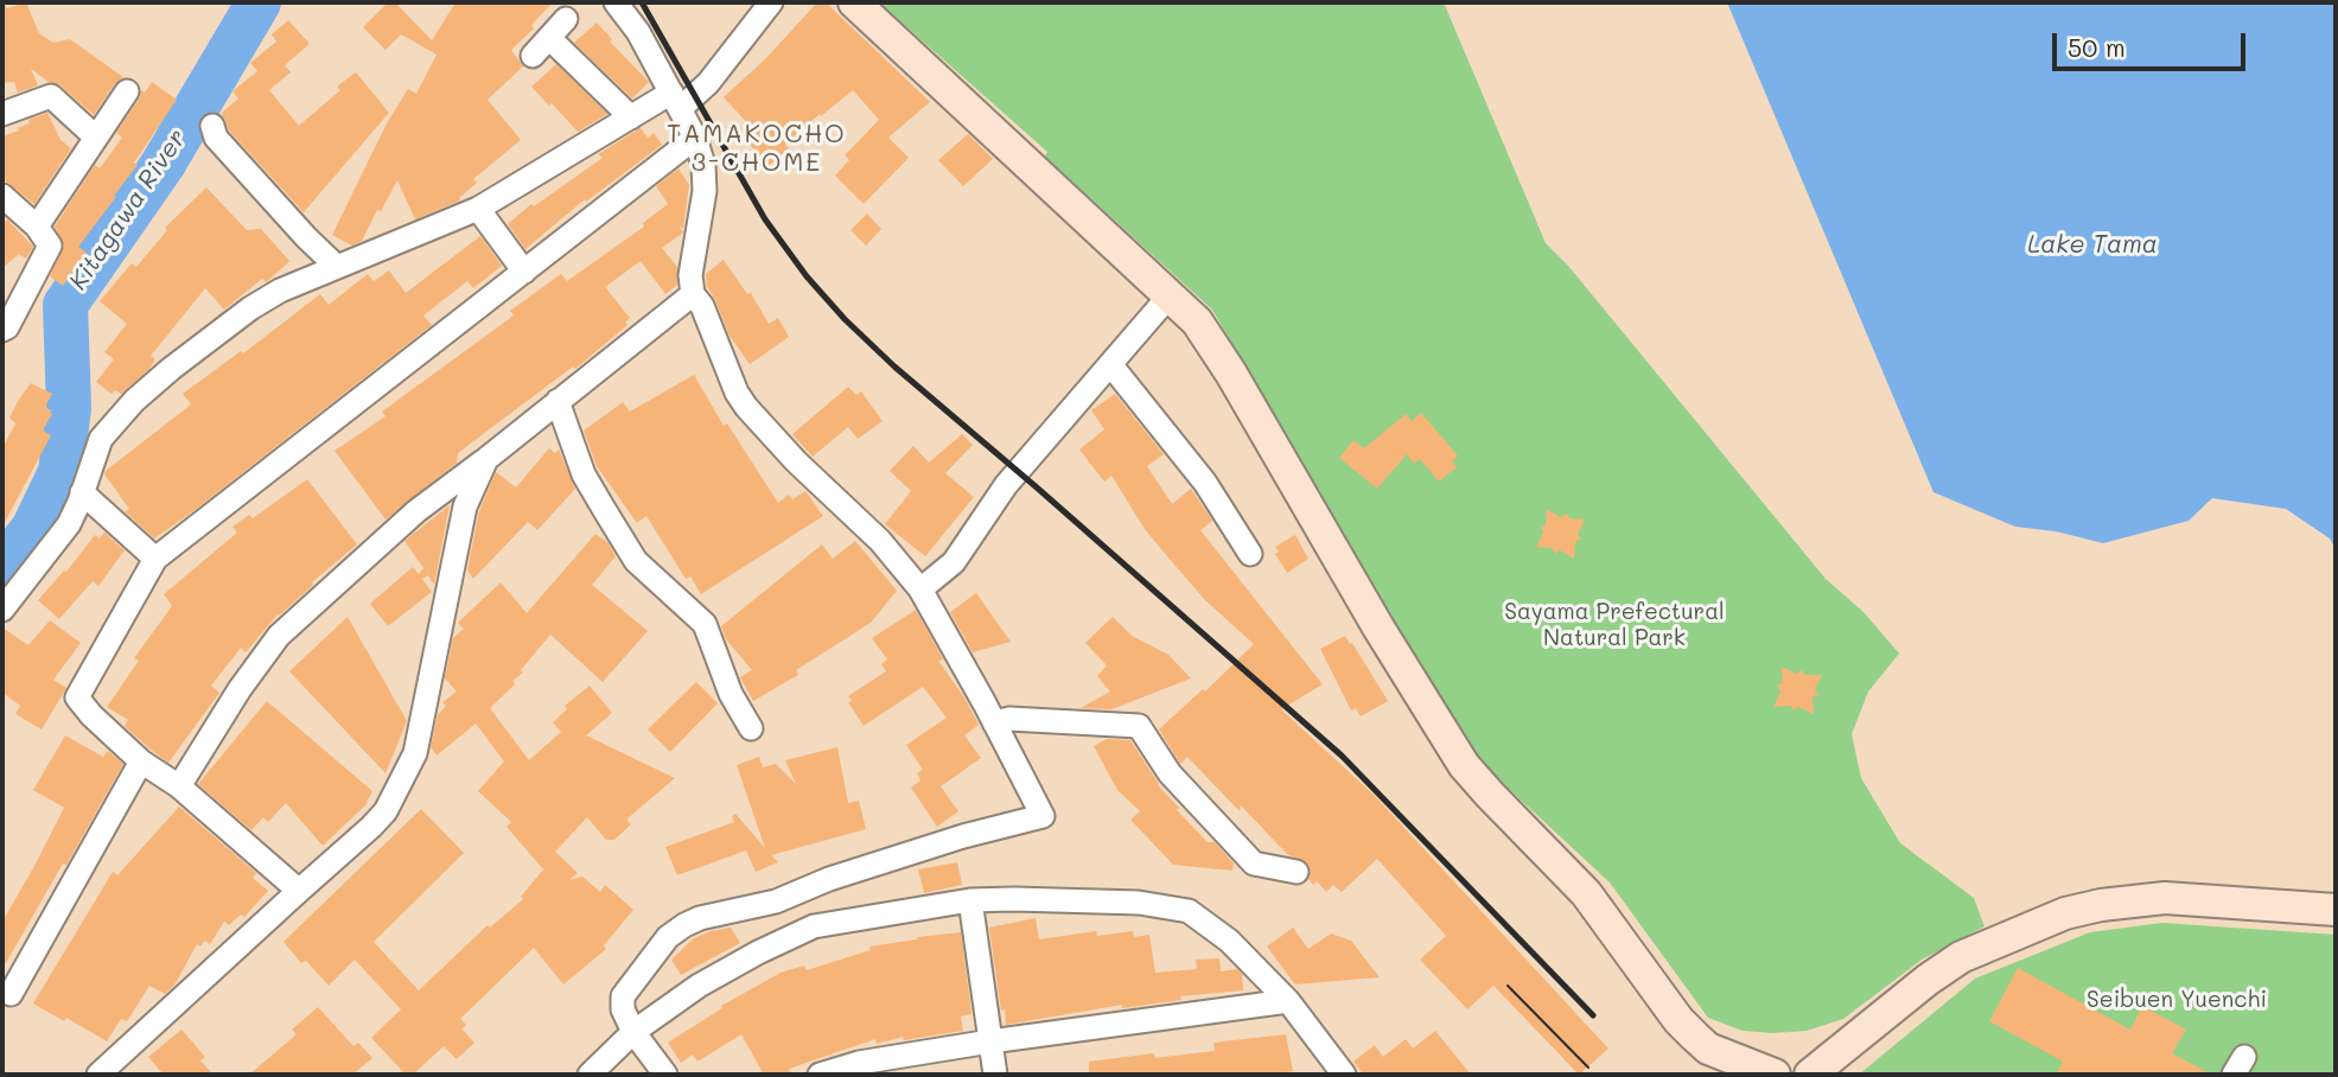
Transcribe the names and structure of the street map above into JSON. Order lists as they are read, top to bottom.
{
  "districts": ["TAMAKOCHO 3-CHOME"],
  "water": ["Kitagawa River", "Lake Tama"],
  "parks": ["Sayama Prefectural Natural Park", "Seibuen Yuenchi"],
  "scale_bar": "50 m"
}
